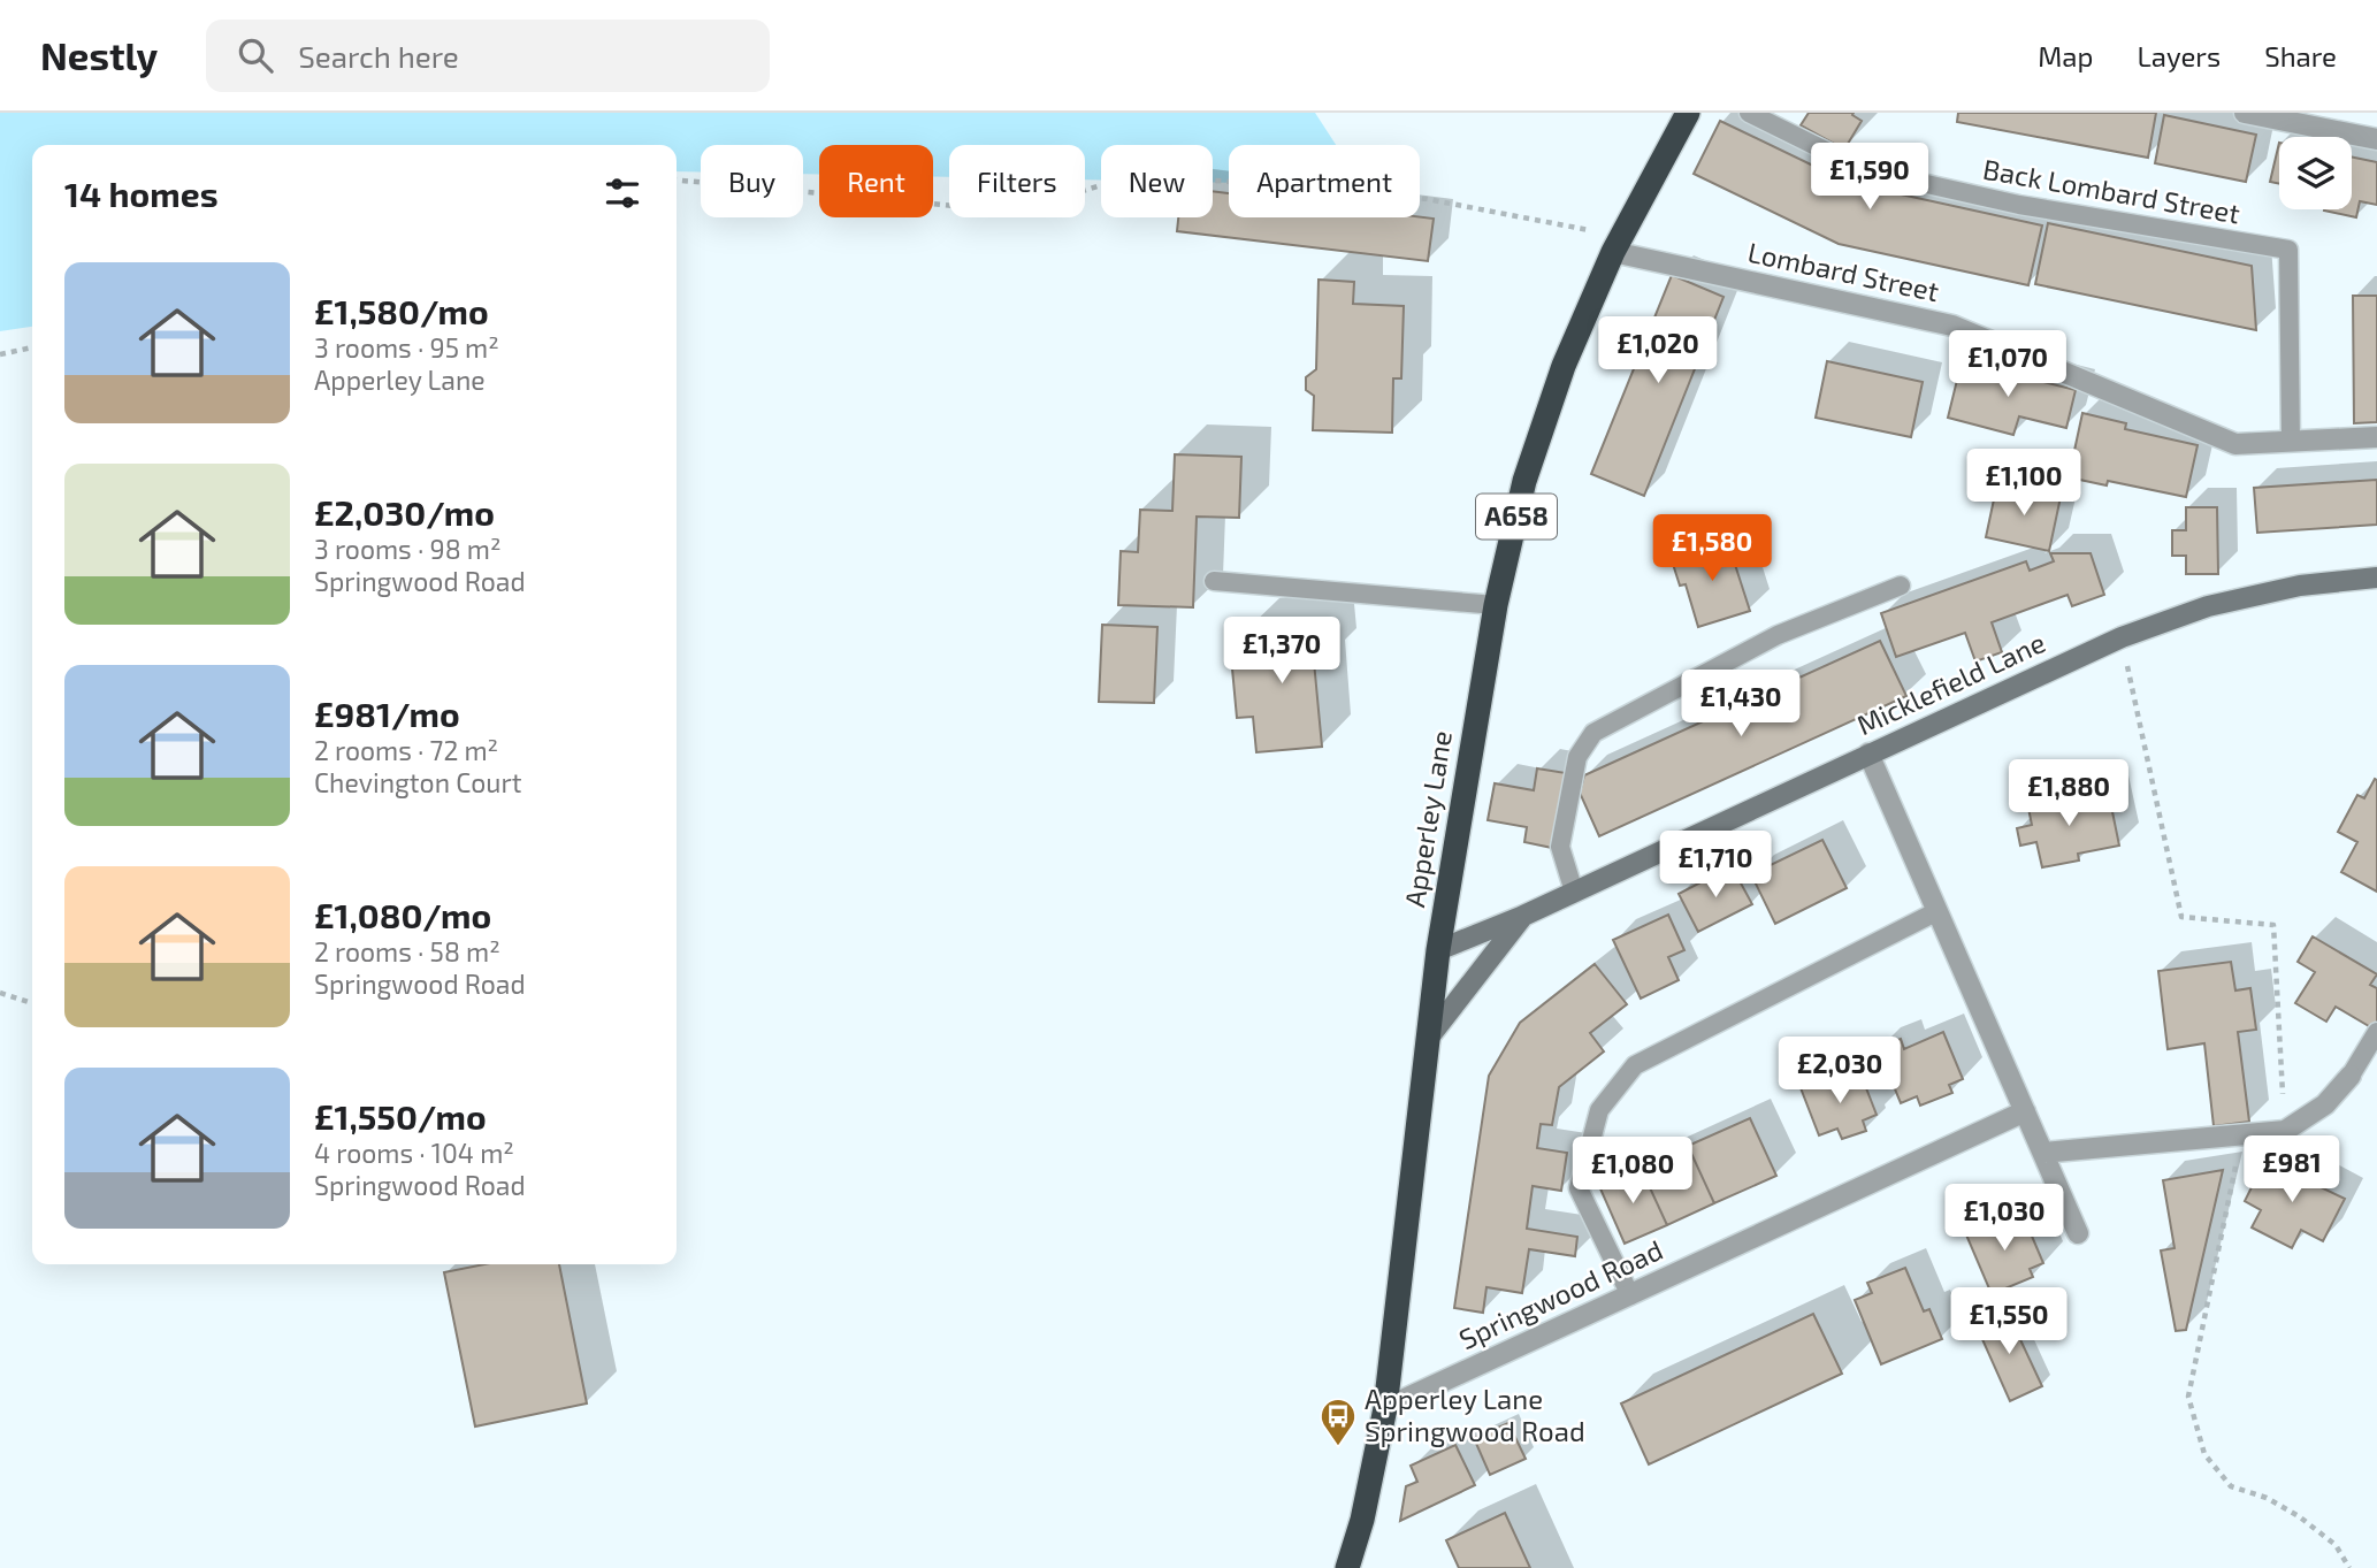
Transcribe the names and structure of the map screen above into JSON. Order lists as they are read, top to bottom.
{
  "streets": {
    "highway": ["A658", "Apperley Lane"],
    "main road": ["Micklefield Lane"],
    "street": ["Lombard Street", "Springwood Road"],
    "lane": ["Back Lombard Street"]
  },
  "crossings": [
    ["Back Lombard Street", "Lombard Street"],
    ["Lombard Street", "Apperley Lane"],
    ["Micklefield Lane", "Apperley Lane"],
    ["Apperley Lane", "Springwood Road"]
  ],
  "places": {
    "bus stop": ["Apperley Lane Springwood Road"]
  },
  "page": {
    "header": "Nestly",
    "search": "Search here",
    "nav": ["Map", "Layers", "Share"],
    "price": [
      "£1,590",
      "£1,020",
      "£1,070",
      "£1,100",
      "£1,580",
      "£1,370",
      "£1,430",
      "£1,880",
      "£1,710",
      "£2,030",
      "£981",
      "£1,080",
      "£1,030",
      "£1,550"
    ],
    "chip": [
      "Buy",
      "Rent",
      "Filters",
      "New",
      "Apartment"
    ],
    "heading": "14 homes",
    "list": [
      {
        "name": "£1,580/mo",
        "note": "3 rooms · 95 m² · Apperley Lane"
      },
      {
        "name": "£2,030/mo",
        "note": "3 rooms · 98 m² · Springwood Road"
      },
      {
        "name": "£981/mo",
        "note": "2 rooms · 72 m² · Chevington Court"
      },
      {
        "name": "£1,080/mo",
        "note": "2 rooms · 58 m² · Springwood Road"
      },
      {
        "name": "£1,550/mo",
        "note": "4 rooms · 104 m² · Springwood Road"
      }
    ]
  }
}
